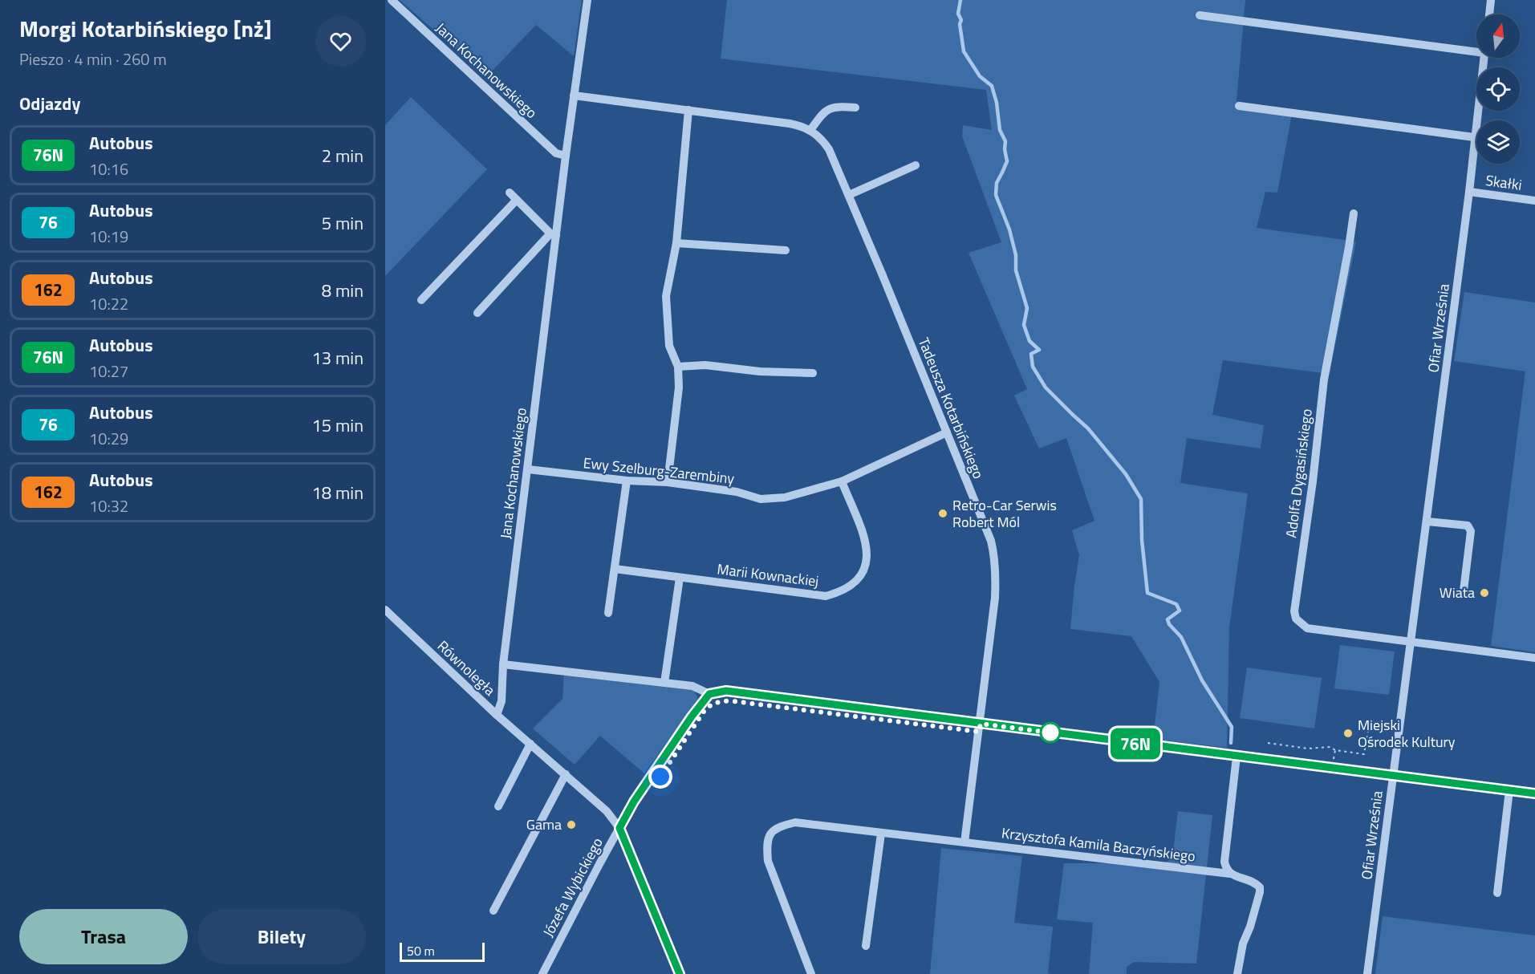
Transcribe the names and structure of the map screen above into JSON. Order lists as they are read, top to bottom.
{
  "streets": {
    "street": [
      "Jana Kochanowskiego",
      "Skałki",
      "Ofiar Września",
      "Tadeusza Kotarbińskiego",
      "Ewy Szelburg-Zarembiny",
      "Adolfa Dygasińskiego",
      "Marii Kownackiej",
      "Równoległa",
      "Krzysztofa Kamila Baczyńskiego",
      "Józefa Wybickiego"
    ]
  },
  "crossings": [
    ["Jana Kochanowskiego", "Tadeusza Kotarbińskiego"],
    ["Jana Kochanowskiego", "Ewy Szelburg-Zarembiny"],
    ["Jana Kochanowskiego", "Równoległa"],
    ["Skałki", "Ofiar Września"],
    ["Ofiar Września", "Adolfa Dygasińskiego"],
    ["Tadeusza Kotarbińskiego", "Ewy Szelburg-Zarembiny"],
    ["Tadeusza Kotarbińskiego", "Krzysztofa Kamila Baczyńskiego"],
    ["Ewy Szelburg-Zarembiny", "Marii Kownackiej"],
    ["Równoległa", "Józefa Wybickiego"]
  ],
  "places": [
    "Retro-Car Serwis Robert Mól",
    "Wiata",
    "Miejski Ośrodek Kultury",
    "Gama"
  ],
  "lines": ["bus line 76N"],
  "scale_bar": "50 m",
  "north": "top",
  "page": {
    "heading": [
      ["Morgi Kotarbińskiego [nż]", "Pieszo · 4 min · 260 m"],
      "Odjazdy"
    ],
    "on_map": "76N",
    "list": [
      {
        "mark": "76N",
        "name": "Autobus",
        "note": "10:16",
        "value": "2 min"
      },
      {
        "mark": "76",
        "name": "Autobus",
        "note": "10:19",
        "value": "5 min"
      },
      {
        "mark": "162",
        "name": "Autobus",
        "note": "10:22",
        "value": "8 min"
      },
      {
        "mark": "76N",
        "name": "Autobus",
        "note": "10:27",
        "value": "13 min"
      },
      {
        "mark": "76",
        "name": "Autobus",
        "note": "10:29",
        "value": "15 min"
      },
      {
        "mark": "162",
        "name": "Autobus",
        "note": "10:32",
        "value": "18 min"
      }
    ],
    "buttons": ["Trasa", "Bilety"],
    "scale": "50 m"
  }
}
